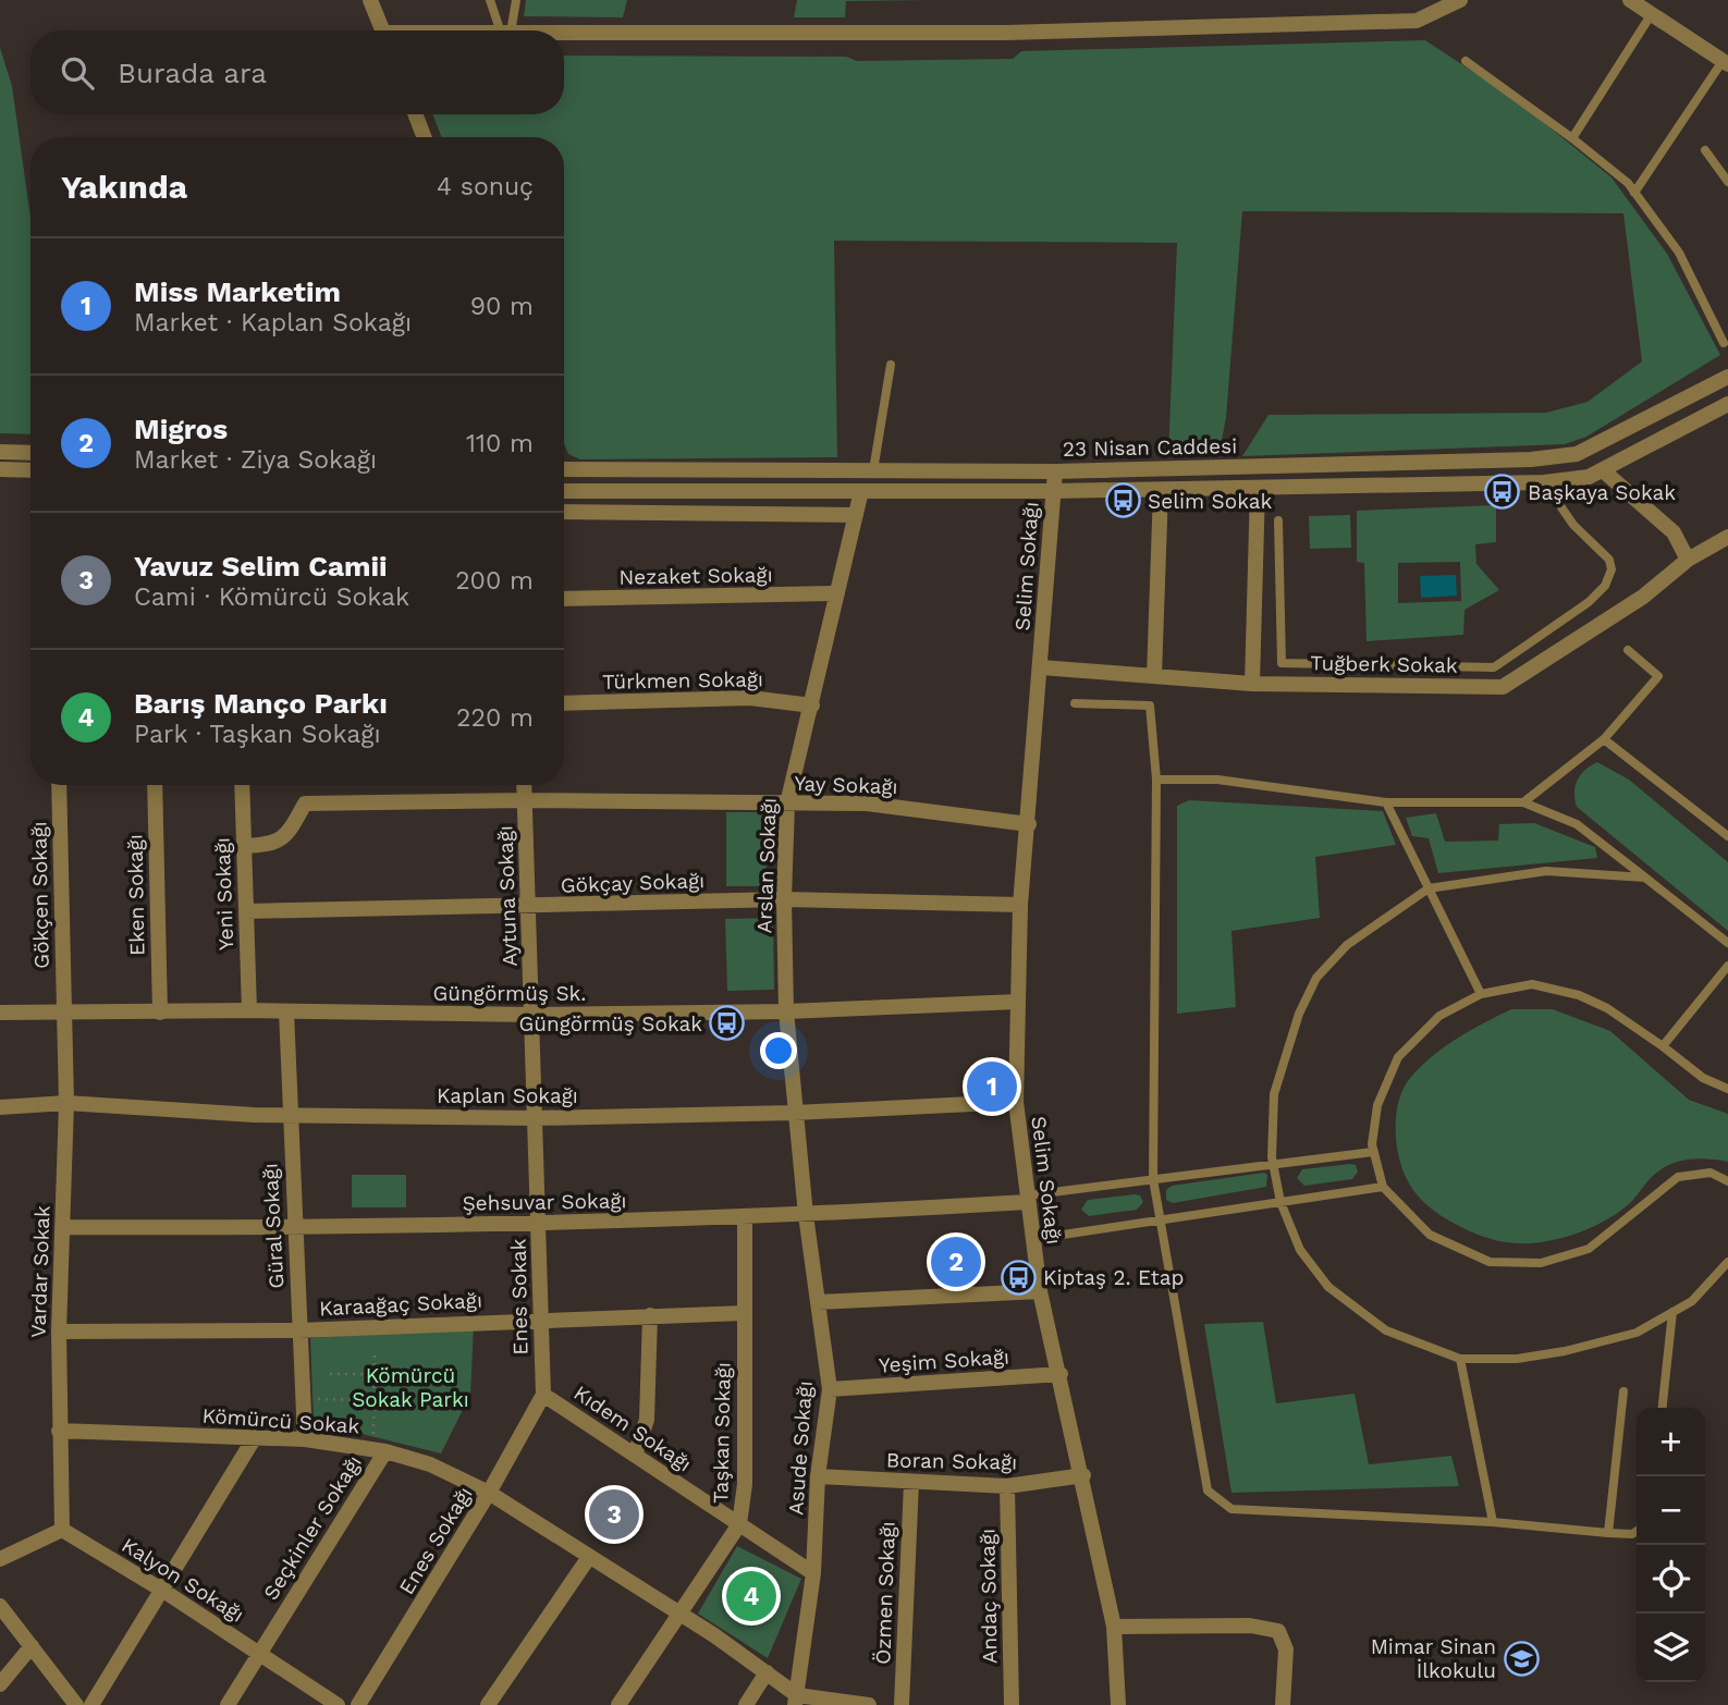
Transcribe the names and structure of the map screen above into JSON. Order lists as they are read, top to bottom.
{
  "streets": {
    "street": [
      "23 Nisan Caddesi",
      "Selim Sokağı",
      "Nezaket Sokağı",
      "Tuğberk Sokak",
      "Türkmen Sokağı",
      "Yay Sokağı",
      "Arslan Sokağı",
      "Gökçay Sokağı",
      "Yeni Sokağı",
      "Gökçen Sokağı",
      "Eken Sokağı",
      "Aytuna Sokağı",
      "Güngörmüş Sk.",
      "Kaplan Sokağı",
      "Şehsuvar Sokağı",
      "Güral Sokağı",
      "Vardar Sokak",
      "Enes Sokak",
      "Karaağaç Sokağı",
      "Yeşim Sokağı",
      "Kömürcü Sokak",
      "Kıdem Sokağı",
      "Taşkan Sokağı",
      "Asude Sokağı",
      "Boran Sokağı",
      "Seçkinler Sokağı",
      "Enes Sokağı",
      "Kalyon Sokağı",
      "Özmen Sokağı",
      "Andaç Sokağı"
    ]
  },
  "crossings": [
    ["23 Nisan Caddesi", "Selim Sokağı"],
    ["23 Nisan Caddesi", "Arslan Sokağı"],
    ["Selim Sokağı", "Tuğberk Sokak"],
    ["Selim Sokağı", "Yay Sokağı"],
    ["Selim Sokağı", "Gökçay Sokağı"],
    ["Selim Sokağı", "Güngörmüş Sk."],
    ["Selim Sokağı", "Kaplan Sokağı"],
    ["Selim Sokağı", "Şehsuvar Sokağı"],
    ["Selim Sokağı", "Yeşim Sokağı"],
    ["Selim Sokağı", "Boran Sokağı"],
    ["Nezaket Sokağı", "Arslan Sokağı"],
    ["Türkmen Sokağı", "Arslan Sokağı"],
    ["Yay Sokağı", "Arslan Sokağı"],
    ["Yay Sokağı", "Yeni Sokağı"],
    ["Yay Sokağı", "Aytuna Sokağı"],
    ["Arslan Sokağı", "Gökçay Sokağı"],
    ["Arslan Sokağı", "Güngörmüş Sk."],
    ["Arslan Sokağı", "Kaplan Sokağı"],
    ["Arslan Sokağı", "Asude Sokağı"],
    ["Gökçay Sokağı", "Yeni Sokağı"],
    ["Gökçay Sokağı", "Aytuna Sokağı"],
    ["Yeni Sokağı", "Güngörmüş Sk."],
    ["Gökçen Sokağı", "Güngörmüş Sk."],
    ["Gökçen Sokağı", "Vardar Sokak"],
    ["Eken Sokağı", "Güngörmüş Sk."],
    ["Aytuna Sokağı", "Güngörmüş Sk."],
    ["Aytuna Sokağı", "Enes Sokak"],
    ["Güngörmüş Sk.", "Güral Sokağı"],
    ["Güngörmüş Sk.", "Vardar Sokak"],
    ["Güngörmüş Sk.", "Enes Sokak"],
    ["Kaplan Sokağı", "Güral Sokağı"],
    ["Kaplan Sokağı", "Vardar Sokak"],
    ["Kaplan Sokağı", "Enes Sokak"],
    ["Kaplan Sokağı", "Asude Sokağı"],
    ["Şehsuvar Sokağı", "Güral Sokağı"],
    ["Şehsuvar Sokağı", "Vardar Sokak"],
    ["Şehsuvar Sokağı", "Enes Sokak"],
    ["Şehsuvar Sokağı", "Taşkan Sokağı"],
    ["Şehsuvar Sokağı", "Asude Sokağı"],
    ["Güral Sokağı", "Karaağaç Sokağı"],
    ["Güral Sokağı", "Kömürcü Sokak"],
    ["Vardar Sokak", "Karaağaç Sokağı"],
    ["Vardar Sokak", "Kömürcü Sokak"],
    ["Vardar Sokak", "Kalyon Sokağı"],
    ["Enes Sokak", "Karaağaç Sokağı"],
    ["Enes Sokak", "Kıdem Sokağı"],
    ["Enes Sokak", "Enes Sokağı"],
    ["Karaağaç Sokağı", "Taşkan Sokağı"],
    ["Yeşim Sokağı", "Asude Sokağı"],
    ["Kömürcü Sokak", "Taşkan Sokağı"],
    ["Kömürcü Sokak", "Asude Sokağı"],
    ["Kömürcü Sokak", "Seçkinler Sokağı"],
    ["Kömürcü Sokak", "Enes Sokağı"],
    ["Kıdem Sokağı", "Taşkan Sokağı"],
    ["Kıdem Sokağı", "Asude Sokağı"],
    ["Kıdem Sokağı", "Enes Sokağı"],
    ["Asude Sokağı", "Boran Sokağı"],
    ["Boran Sokağı", "Özmen Sokağı"],
    ["Boran Sokağı", "Andaç Sokağı"],
    ["Seçkinler Sokağı", "Kalyon Sokağı"]
  ],
  "parks": ["Kömürcü Sokak Parkı"],
  "places": {
    "bus stop": [
      "Başkaya Sokak",
      "Selim Sokak",
      "Güngörmüş Sokak",
      "Kiptaş 2. Etap"
    ],
    "school or university": ["Mimar Sinan İlkokulu"]
  },
  "page": {
    "search": "Burada ara",
    "heading": ["Yakında", "4 sonuç"],
    "list": [
      {
        "mark": "1",
        "name": "Miss Marketim",
        "note": "Market · Kaplan Sokağı",
        "value": "90 m"
      },
      {
        "mark": "2",
        "name": "Migros",
        "note": "Market · Ziya Sokağı",
        "value": "110 m"
      },
      {
        "mark": "3",
        "name": "Yavuz Selim Camii",
        "note": "Cami · Kömürcü Sokak",
        "value": "200 m"
      },
      {
        "mark": "4",
        "name": "Barış Manço Parkı",
        "note": "Park · Taşkan Sokağı",
        "value": "220 m"
      }
    ],
    "pins": [
      "1",
      "2",
      "3",
      "4"
    ],
    "map_buttons": ["+", "−"]
  }
}
